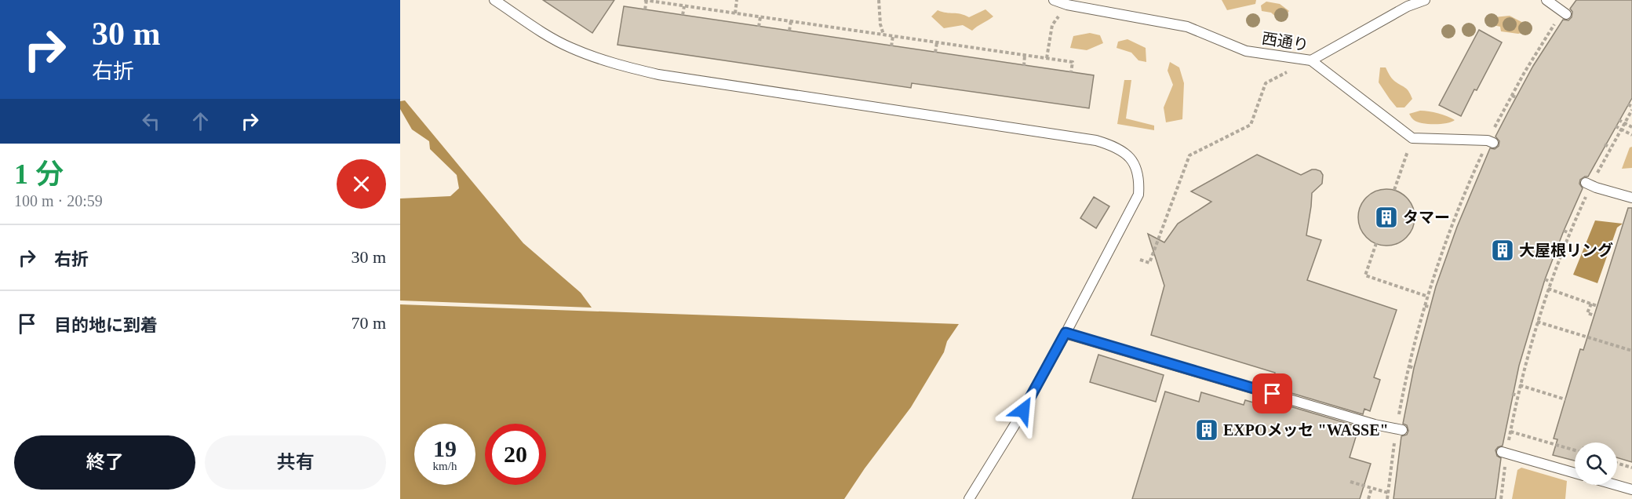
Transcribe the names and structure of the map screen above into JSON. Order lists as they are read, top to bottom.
{
  "streets": {
    "lane": ["西通り"]
  },
  "places": {
    "building": ["タマー", "大屋根リング", "EXPOメッセ \"WASSE\""]
  },
  "page": {
    "turn": ["30 m", "右折"],
    "heading": ["1 分", "100 m · 20:59"],
    "list": [
      {
        "name": "右折",
        "value": "30 m"
      },
      {
        "name": "目的地に到着",
        "value": "70 m"
      }
    ],
    "speed": "19 km/h",
    "limit": "20",
    "buttons": ["終了", "共有"]
  }
}
